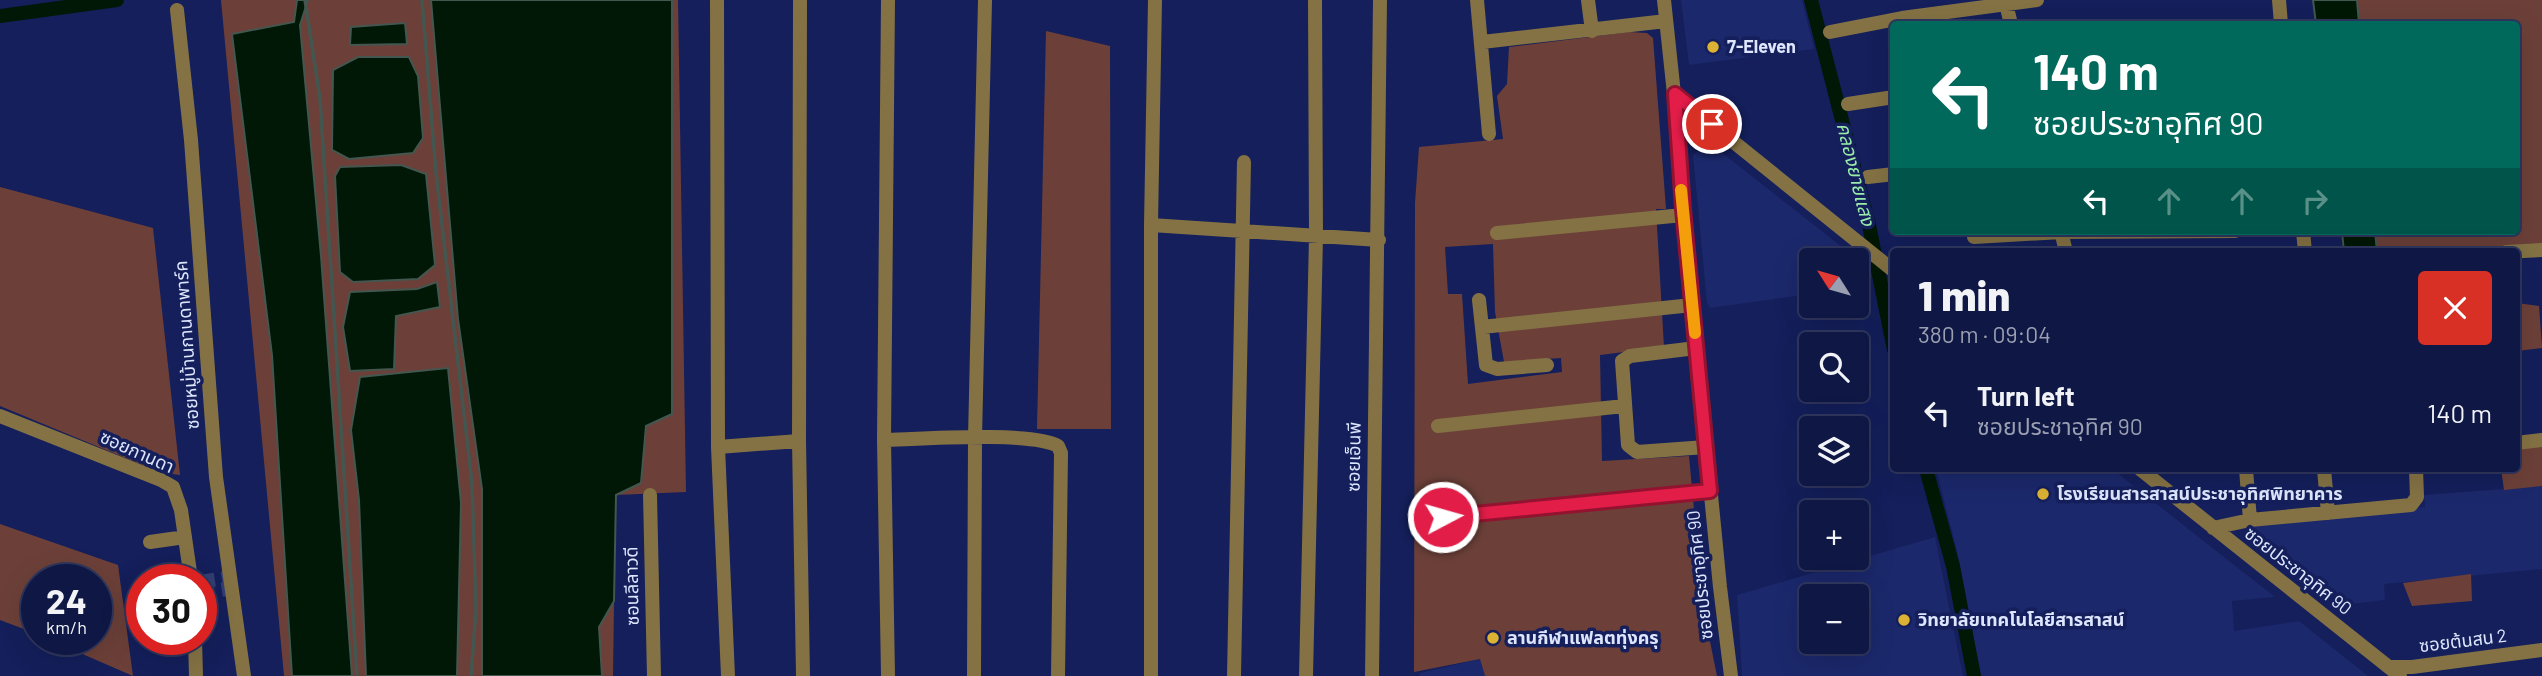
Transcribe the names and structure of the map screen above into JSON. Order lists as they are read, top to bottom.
{
  "streets": {
    "street": [
      "ซอยหมู่บ้านกานดาพาร์ค",
      "ซอยกานดา",
      "ซอยเอ็นพี",
      "ซอยประชาอุทิศ 90",
      "ซอนลีลาวดี",
      "ซอยต้นสน 2"
    ]
  },
  "crossings": [
    ["ซอยประชาอุทิศ 90", "ซอยต้นสน 2"]
  ],
  "water": ["คลองยายแสง"],
  "places": [
    "7-Eleven",
    "โรงเรียนสารสาสน์ประชาอุทิศพิทยาคาร",
    "วิทยาลัยเทคโนโลยีสารสาสน์",
    "ลานกีฬาแฟลตทุ่งครุ"
  ],
  "north": "top left",
  "page": {
    "turn": ["140 m", "ซอยประชาอุทิศ 90"],
    "map_buttons": ["+", "−"],
    "heading": ["1 min", "380 m · 09:04"],
    "list": [
      {
        "name": "Turn left",
        "note": "ซอยประชาอุทิศ 90",
        "value": "140 m"
      }
    ],
    "speed": "24 km/h",
    "limit": "30"
  }
}
